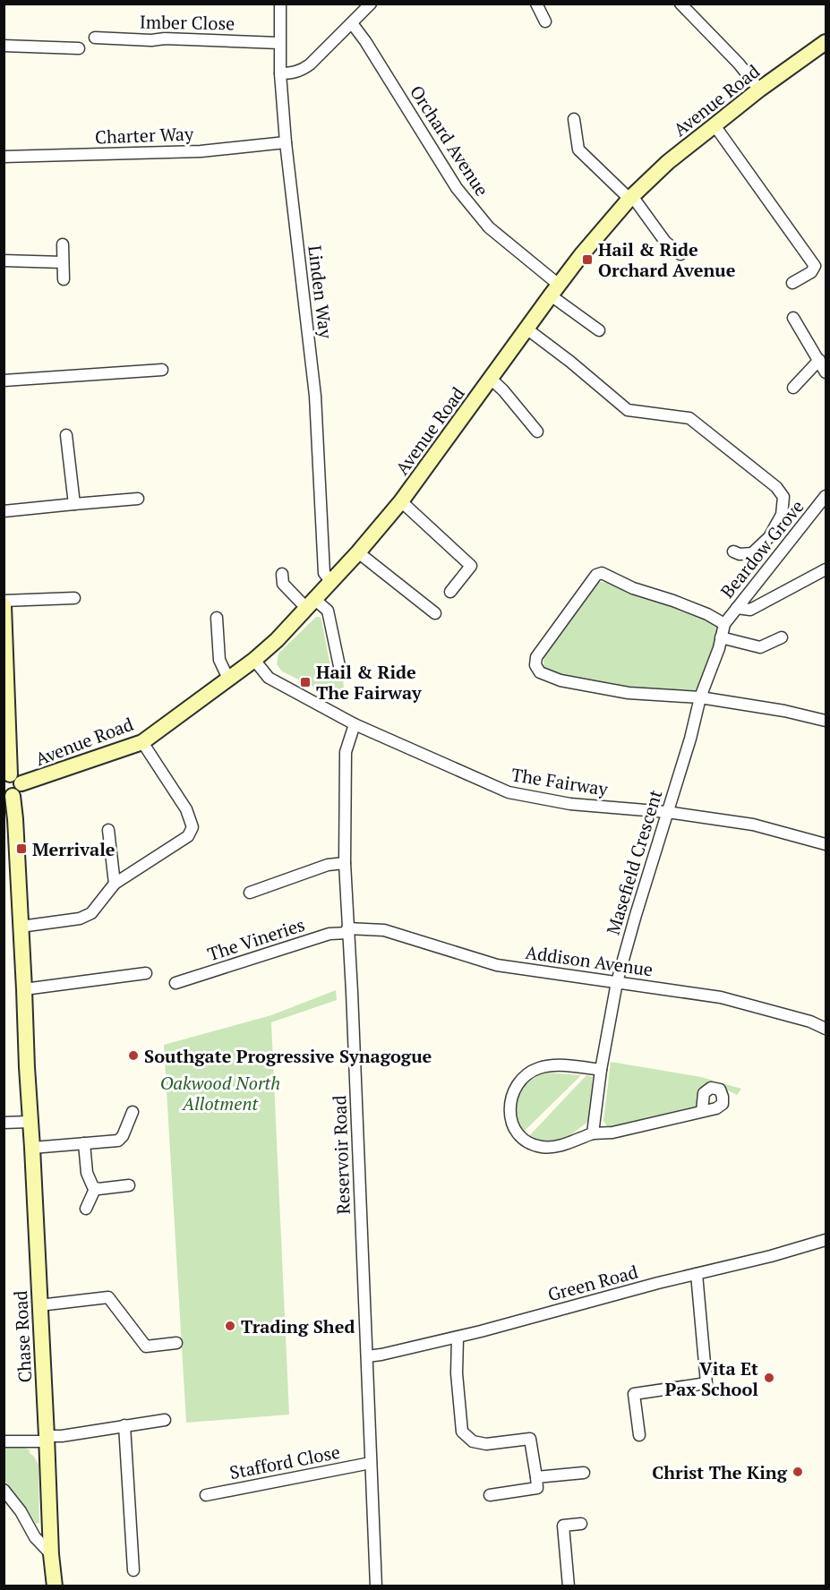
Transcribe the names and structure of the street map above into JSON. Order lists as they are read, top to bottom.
{
  "streets": {
    "street": [
      "Imber Close",
      "Avenue Road",
      "Charter Way",
      "Orchard Avenue",
      "Linden Way",
      "Beardow Grove",
      "The Fairway",
      "Masefield Crescent",
      "The Vineries",
      "Addison Avenue",
      "Reservoir Road",
      "Green Road",
      "Chase Road",
      "Stafford Close"
    ]
  },
  "crossings": [
    ["Imber Close", "Linden Way"],
    ["Avenue Road", "Orchard Avenue"],
    ["Avenue Road", "Linden Way"],
    ["Avenue Road", "The Fairway"],
    ["Charter Way", "Linden Way"],
    ["Beardow Grove", "Masefield Crescent"],
    ["The Fairway", "Masefield Crescent"],
    ["The Fairway", "Reservoir Road"],
    ["Masefield Crescent", "Addison Avenue"],
    ["The Vineries", "Addison Avenue"],
    ["The Vineries", "Reservoir Road"],
    ["Addison Avenue", "Reservoir Road"],
    ["Reservoir Road", "Green Road"],
    ["Reservoir Road", "Stafford Close"]
  ],
  "parks": ["Oakwood North Allotment"],
  "places": {
    "transit": ["Hail & Ride Orchard Avenue", "Hail & Ride The Fairway", "Merrivale"],
    "other": [
      "Southgate Progressive Synagogue",
      "Trading Shed",
      "Vita Et Pax School",
      "Christ The King"
    ]
  }
}
